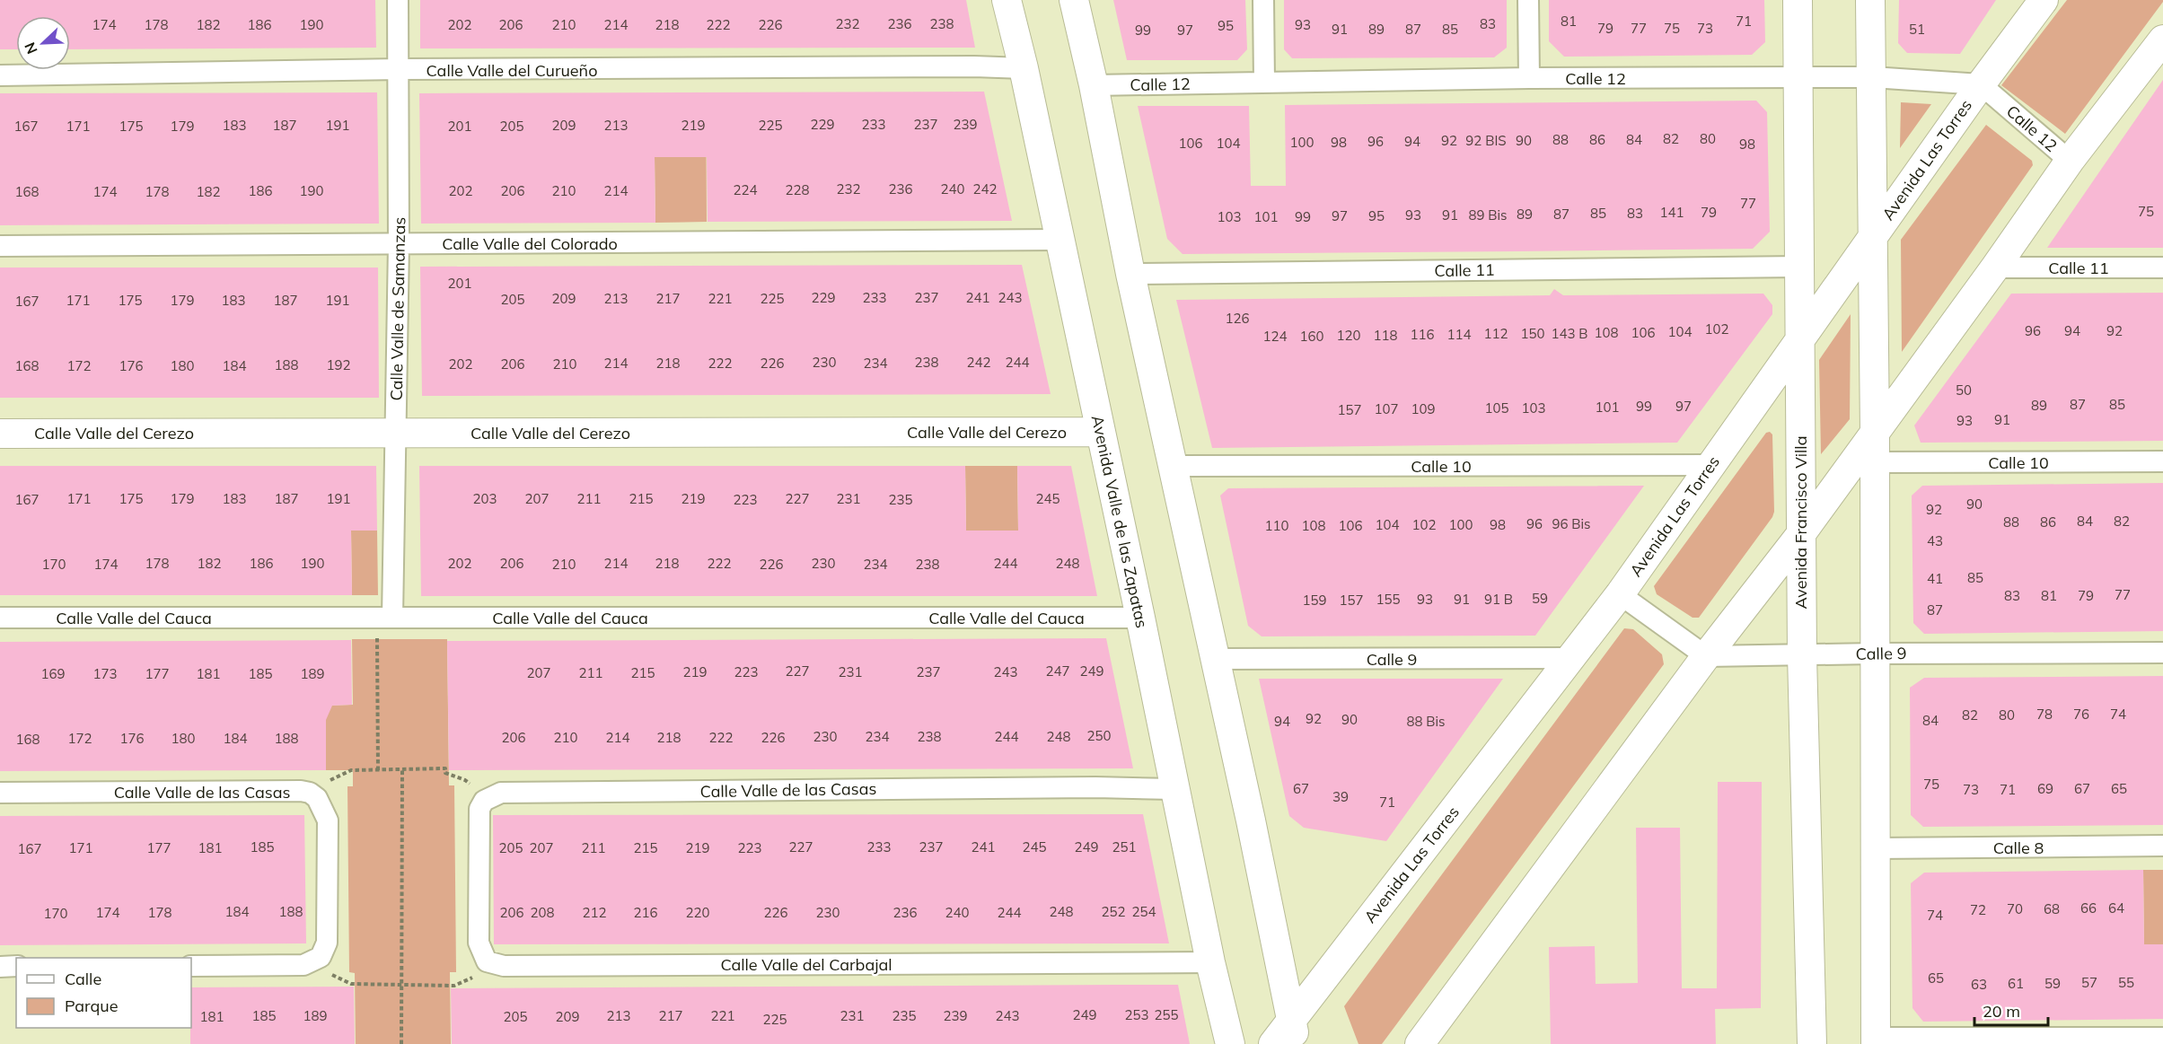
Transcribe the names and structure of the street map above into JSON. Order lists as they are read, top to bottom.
{
  "streets": {
    "main road": [
      "Avenida Las Torres",
      "Calle Valle del Cerezo",
      "Avenida Valle de las Zapatas",
      "Avenida Francisco Villa"
    ],
    "street": [
      "Calle Valle del Curueño",
      "Calle 12",
      "Calle Valle del Colorado",
      "Calle 11",
      "Calle Valle de Samanzas",
      "Calle 10",
      "Calle Valle del Cauca",
      "Calle 9",
      "Calle Valle de las Casas",
      "Calle 8",
      "Calle Valle del Carbajal"
    ]
  },
  "crossings": [
    ["Calle Valle del Curueño", "Calle Valle de Samanzas"],
    ["Calle Valle del Curueño", "Avenida Valle de las Zapatas"],
    ["Calle 12", "Avenida Las Torres"],
    ["Calle 12", "Avenida Francisco Villa"],
    ["Avenida Las Torres", "Calle 10"],
    ["Avenida Las Torres", "Avenida Francisco Villa"],
    ["Avenida Las Torres", "Calle 9"],
    ["Calle Valle del Colorado", "Calle Valle de Samanzas"],
    ["Calle Valle del Colorado", "Avenida Valle de las Zapatas"],
    ["Calle 11", "Avenida Francisco Villa"],
    ["Calle Valle de Samanzas", "Calle Valle del Cerezo"],
    ["Calle Valle de Samanzas", "Calle Valle del Cauca"],
    ["Calle Valle del Cerezo", "Avenida Valle de las Zapatas"],
    ["Avenida Valle de las Zapatas", "Calle Valle del Cauca"],
    ["Avenida Valle de las Zapatas", "Calle Valle de las Casas"],
    ["Avenida Valle de las Zapatas", "Calle Valle del Carbajal"],
    ["Avenida Francisco Villa", "Calle 9"]
  ],
  "house_numbers": [
    "81",
    "71",
    "232",
    "236",
    "238",
    "83",
    "174",
    "178",
    "182",
    "186",
    "190",
    "202",
    "206",
    "210",
    "214",
    "218",
    "222",
    "226",
    "93",
    "95",
    "79",
    "77",
    "75",
    "73",
    "91",
    "89",
    "87",
    "85",
    "51",
    "99",
    "97",
    "229",
    "233",
    "237",
    "239",
    "183",
    "187",
    "191",
    "209",
    "213",
    "219",
    "225",
    "167",
    "171",
    "175",
    "179",
    "201",
    "205",
    "82",
    "80",
    "88",
    "86",
    "84",
    "92",
    "92 BIS",
    "90",
    "96",
    "94",
    "100",
    "98",
    "106",
    "104",
    "98",
    "232",
    "236",
    "240",
    "242",
    "224",
    "228",
    "186",
    "190",
    "202",
    "206",
    "210",
    "214",
    "168",
    "174",
    "178",
    "182",
    "77",
    "75",
    "141",
    "79",
    "85",
    "83",
    "89",
    "87",
    "93",
    "91",
    "89 Bis",
    "97",
    "95",
    "103",
    "101",
    "99",
    "201",
    "229",
    "233",
    "237",
    "241",
    "243",
    "209",
    "213",
    "217",
    "221",
    "225",
    "205",
    "171",
    "175",
    "179",
    "183",
    "187",
    "191",
    "167",
    "126",
    "102",
    "96",
    "94",
    "92",
    "104",
    "108",
    "106",
    "112",
    "150",
    "143 B",
    "116",
    "114",
    "120",
    "118",
    "124",
    "160",
    "230",
    "238",
    "242",
    "244",
    "214",
    "218",
    "222",
    "226",
    "234",
    "202",
    "206",
    "210",
    "188",
    "192",
    "168",
    "172",
    "176",
    "180",
    "184",
    "50",
    "87",
    "85",
    "89",
    "99",
    "97",
    "101",
    "105",
    "103",
    "107",
    "109",
    "157",
    "91",
    "93",
    "171",
    "175",
    "179",
    "183",
    "187",
    "191",
    "203",
    "207",
    "211",
    "215",
    "219",
    "227",
    "231",
    "245",
    "167",
    "223",
    "235",
    "90",
    "92",
    "84",
    "82",
    "88",
    "86",
    "96",
    "96 Bis",
    "104",
    "102",
    "100",
    "98",
    "110",
    "108",
    "106",
    "43",
    "178",
    "182",
    "186",
    "190",
    "202",
    "206",
    "214",
    "218",
    "222",
    "230",
    "244",
    "248",
    "170",
    "174",
    "210",
    "226",
    "234",
    "238",
    "85",
    "41",
    "77",
    "83",
    "81",
    "79",
    "59",
    "155",
    "93",
    "91",
    "91 B",
    "159",
    "157",
    "87",
    "227",
    "247",
    "249",
    "219",
    "223",
    "231",
    "237",
    "243",
    "207",
    "211",
    "215",
    "169",
    "173",
    "177",
    "181",
    "185",
    "189",
    "78",
    "76",
    "74",
    "82",
    "80",
    "92",
    "90",
    "84",
    "94",
    "88 Bis",
    "250",
    "230",
    "234",
    "238",
    "244",
    "248",
    "206",
    "210",
    "214",
    "218",
    "222",
    "226",
    "172",
    "176",
    "180",
    "184",
    "188",
    "168",
    "75",
    "67",
    "69",
    "67",
    "65",
    "73",
    "71",
    "39",
    "71",
    "185",
    "227",
    "233",
    "237",
    "241",
    "245",
    "249",
    "251",
    "171",
    "177",
    "181",
    "205",
    "207",
    "211",
    "215",
    "219",
    "223",
    "167",
    "66",
    "64",
    "70",
    "68",
    "72",
    "184",
    "188",
    "248",
    "252",
    "254",
    "174",
    "178",
    "206",
    "208",
    "212",
    "216",
    "220",
    "226",
    "230",
    "236",
    "240",
    "244",
    "170",
    "74",
    "65",
    "57",
    "55",
    "61",
    "59",
    "63",
    "249",
    "253",
    "255",
    "185",
    "189",
    "213",
    "217",
    "221",
    "231",
    "235",
    "239",
    "243",
    "181",
    "205",
    "209",
    "225"
  ],
  "legend": ["Calle", "Parque"],
  "scale_bar": "20 m",
  "north": "bottom left"
}
